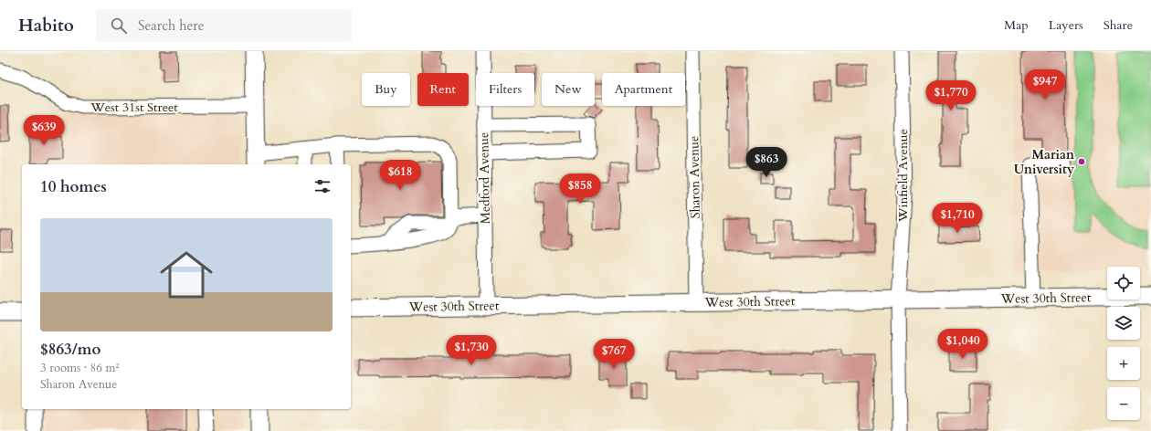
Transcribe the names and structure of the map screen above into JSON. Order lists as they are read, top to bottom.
{
  "streets": {
    "main road": ["West 30th Street"],
    "street": [
      "West 31st Street",
      "Winfield Avenue",
      "Sharon Avenue",
      "Medford Avenue"
    ]
  },
  "crossings": [
    ["Winfield Avenue", "West 30th Street"],
    ["Sharon Avenue", "West 30th Street"],
    ["Medford Avenue", "West 30th Street"]
  ],
  "places": ["Marian University"],
  "page": {
    "header": "Habito",
    "search": "Search here",
    "nav": ["Map", "Layers", "Share"],
    "price": [
      "$947",
      "$1,770",
      "$639",
      "$863",
      "$618",
      "$858",
      "$1,710",
      "$1,040",
      "$1,730",
      "$767"
    ],
    "chip": [
      "Buy",
      "Rent",
      "Filters",
      "New",
      "Apartment"
    ],
    "heading": "10 homes",
    "list": [
      {
        "name": "$863/mo",
        "note": "3 rooms · 86 m² · Sharon Avenue"
      }
    ],
    "map_buttons": ["+", "−"]
  }
}
